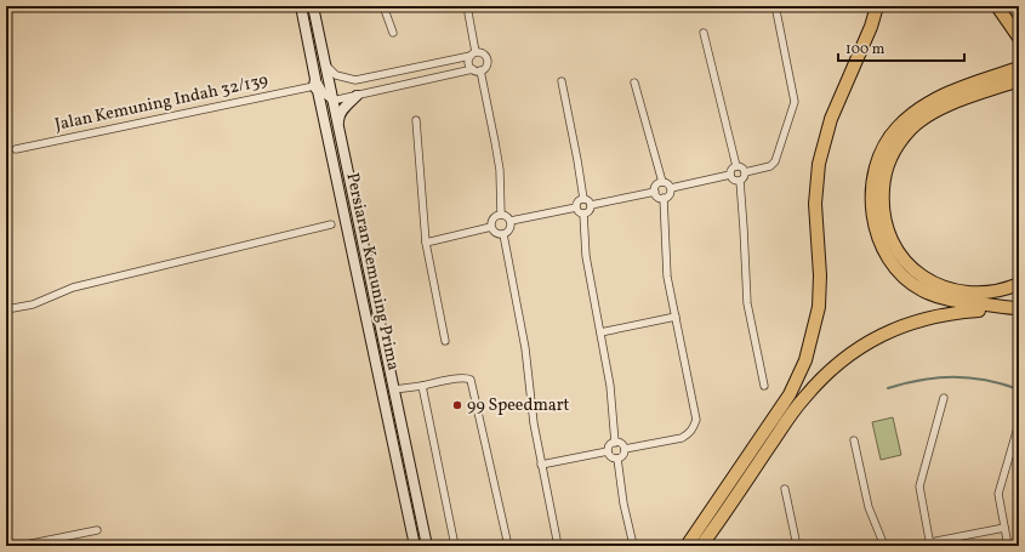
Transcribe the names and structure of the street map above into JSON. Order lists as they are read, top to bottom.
{
  "streets": {
    "street": ["Jalan Kemuning Indah 32/139", "Persiaran Kemuning Prima"]
  },
  "crossings": [
    ["Jalan Kemuning Indah 32/139", "Persiaran Kemuning Prima"]
  ],
  "places": ["99 Speedmart"],
  "scale_bar": "100 m"
}
